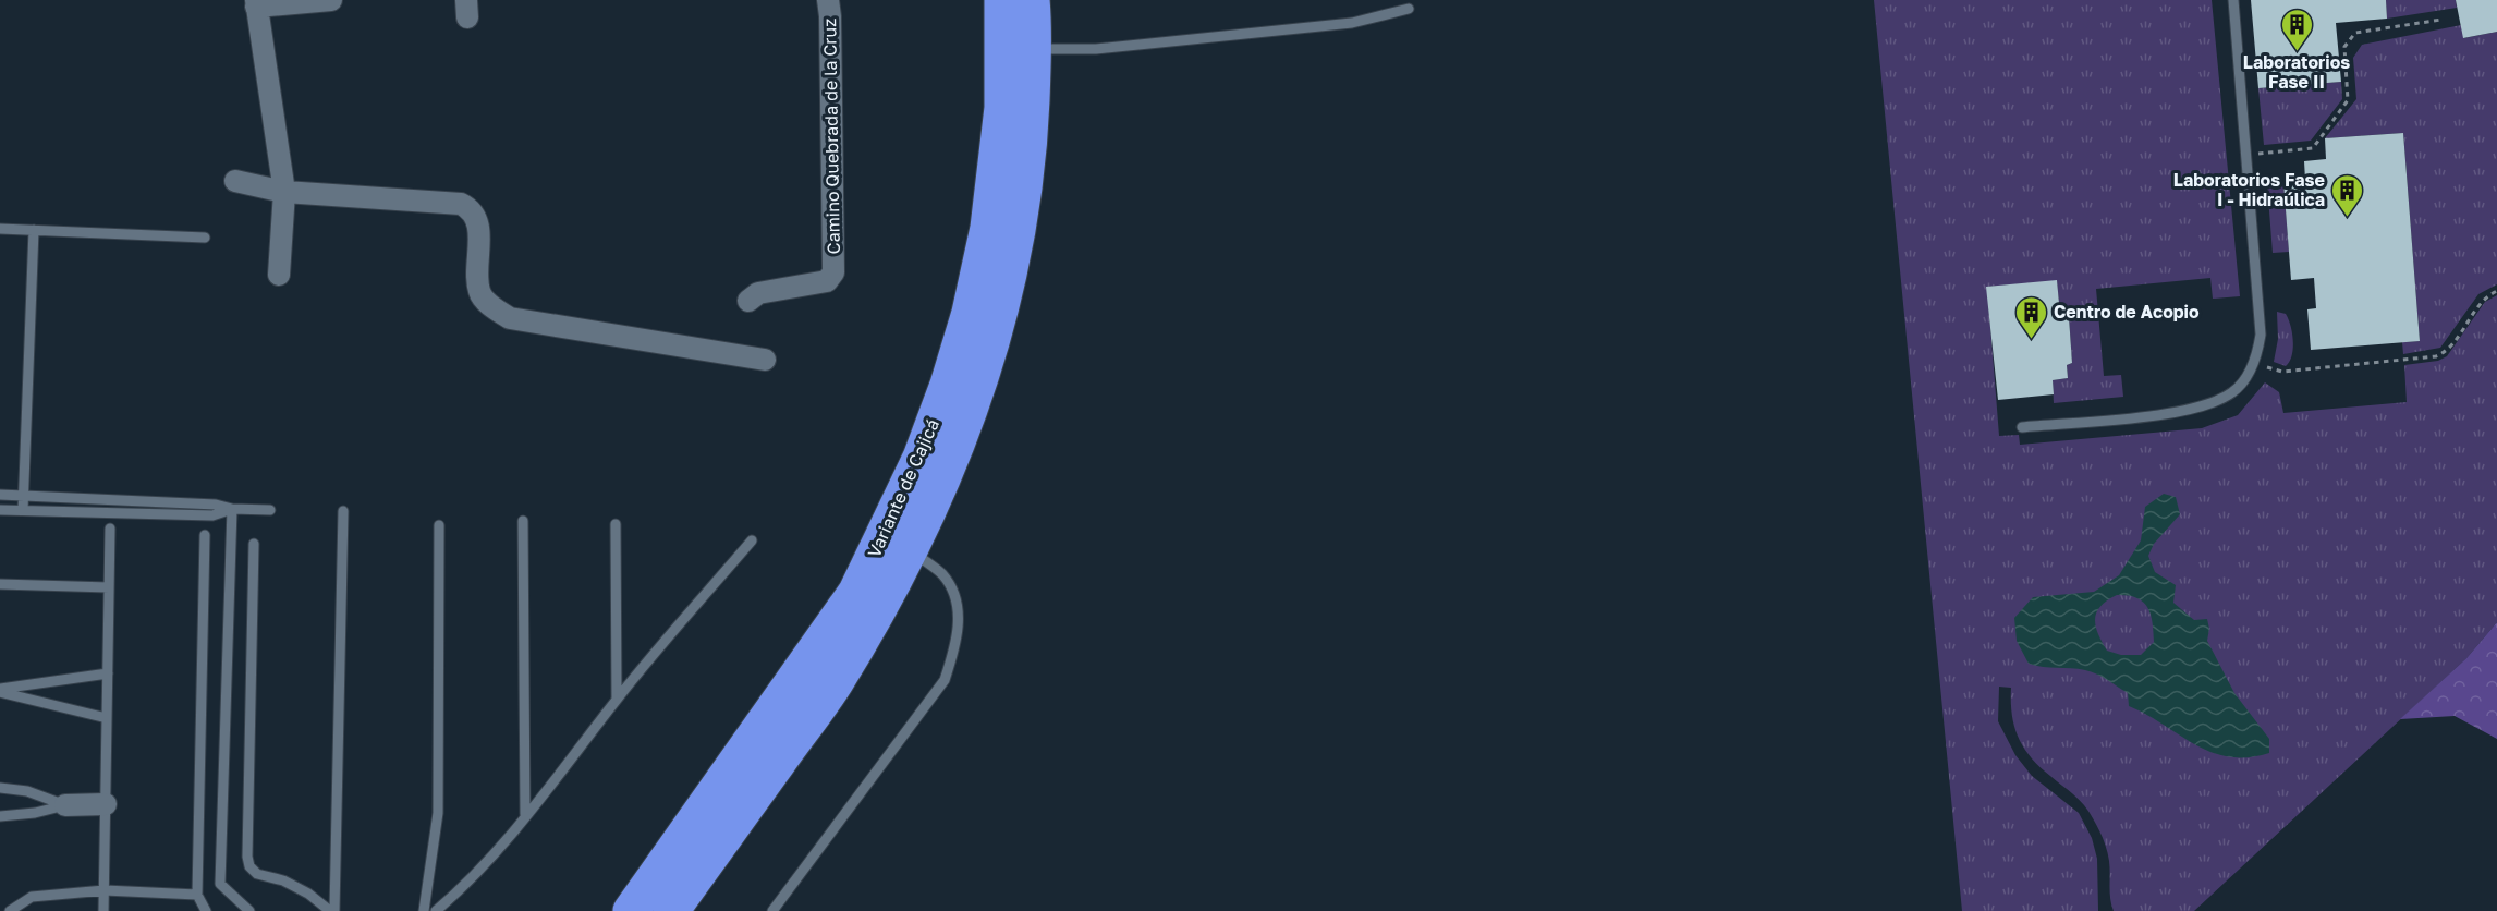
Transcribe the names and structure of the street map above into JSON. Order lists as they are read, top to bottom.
{
  "streets": {
    "highway": ["Variante de Cajicá"],
    "street": ["Camino Quebrada de la Cruz"]
  },
  "places": {
    "building": ["Laboratorios Fase II", "Laboratorios Fase I - Hidraúlica", "Centro de Acopio"]
  }
}
